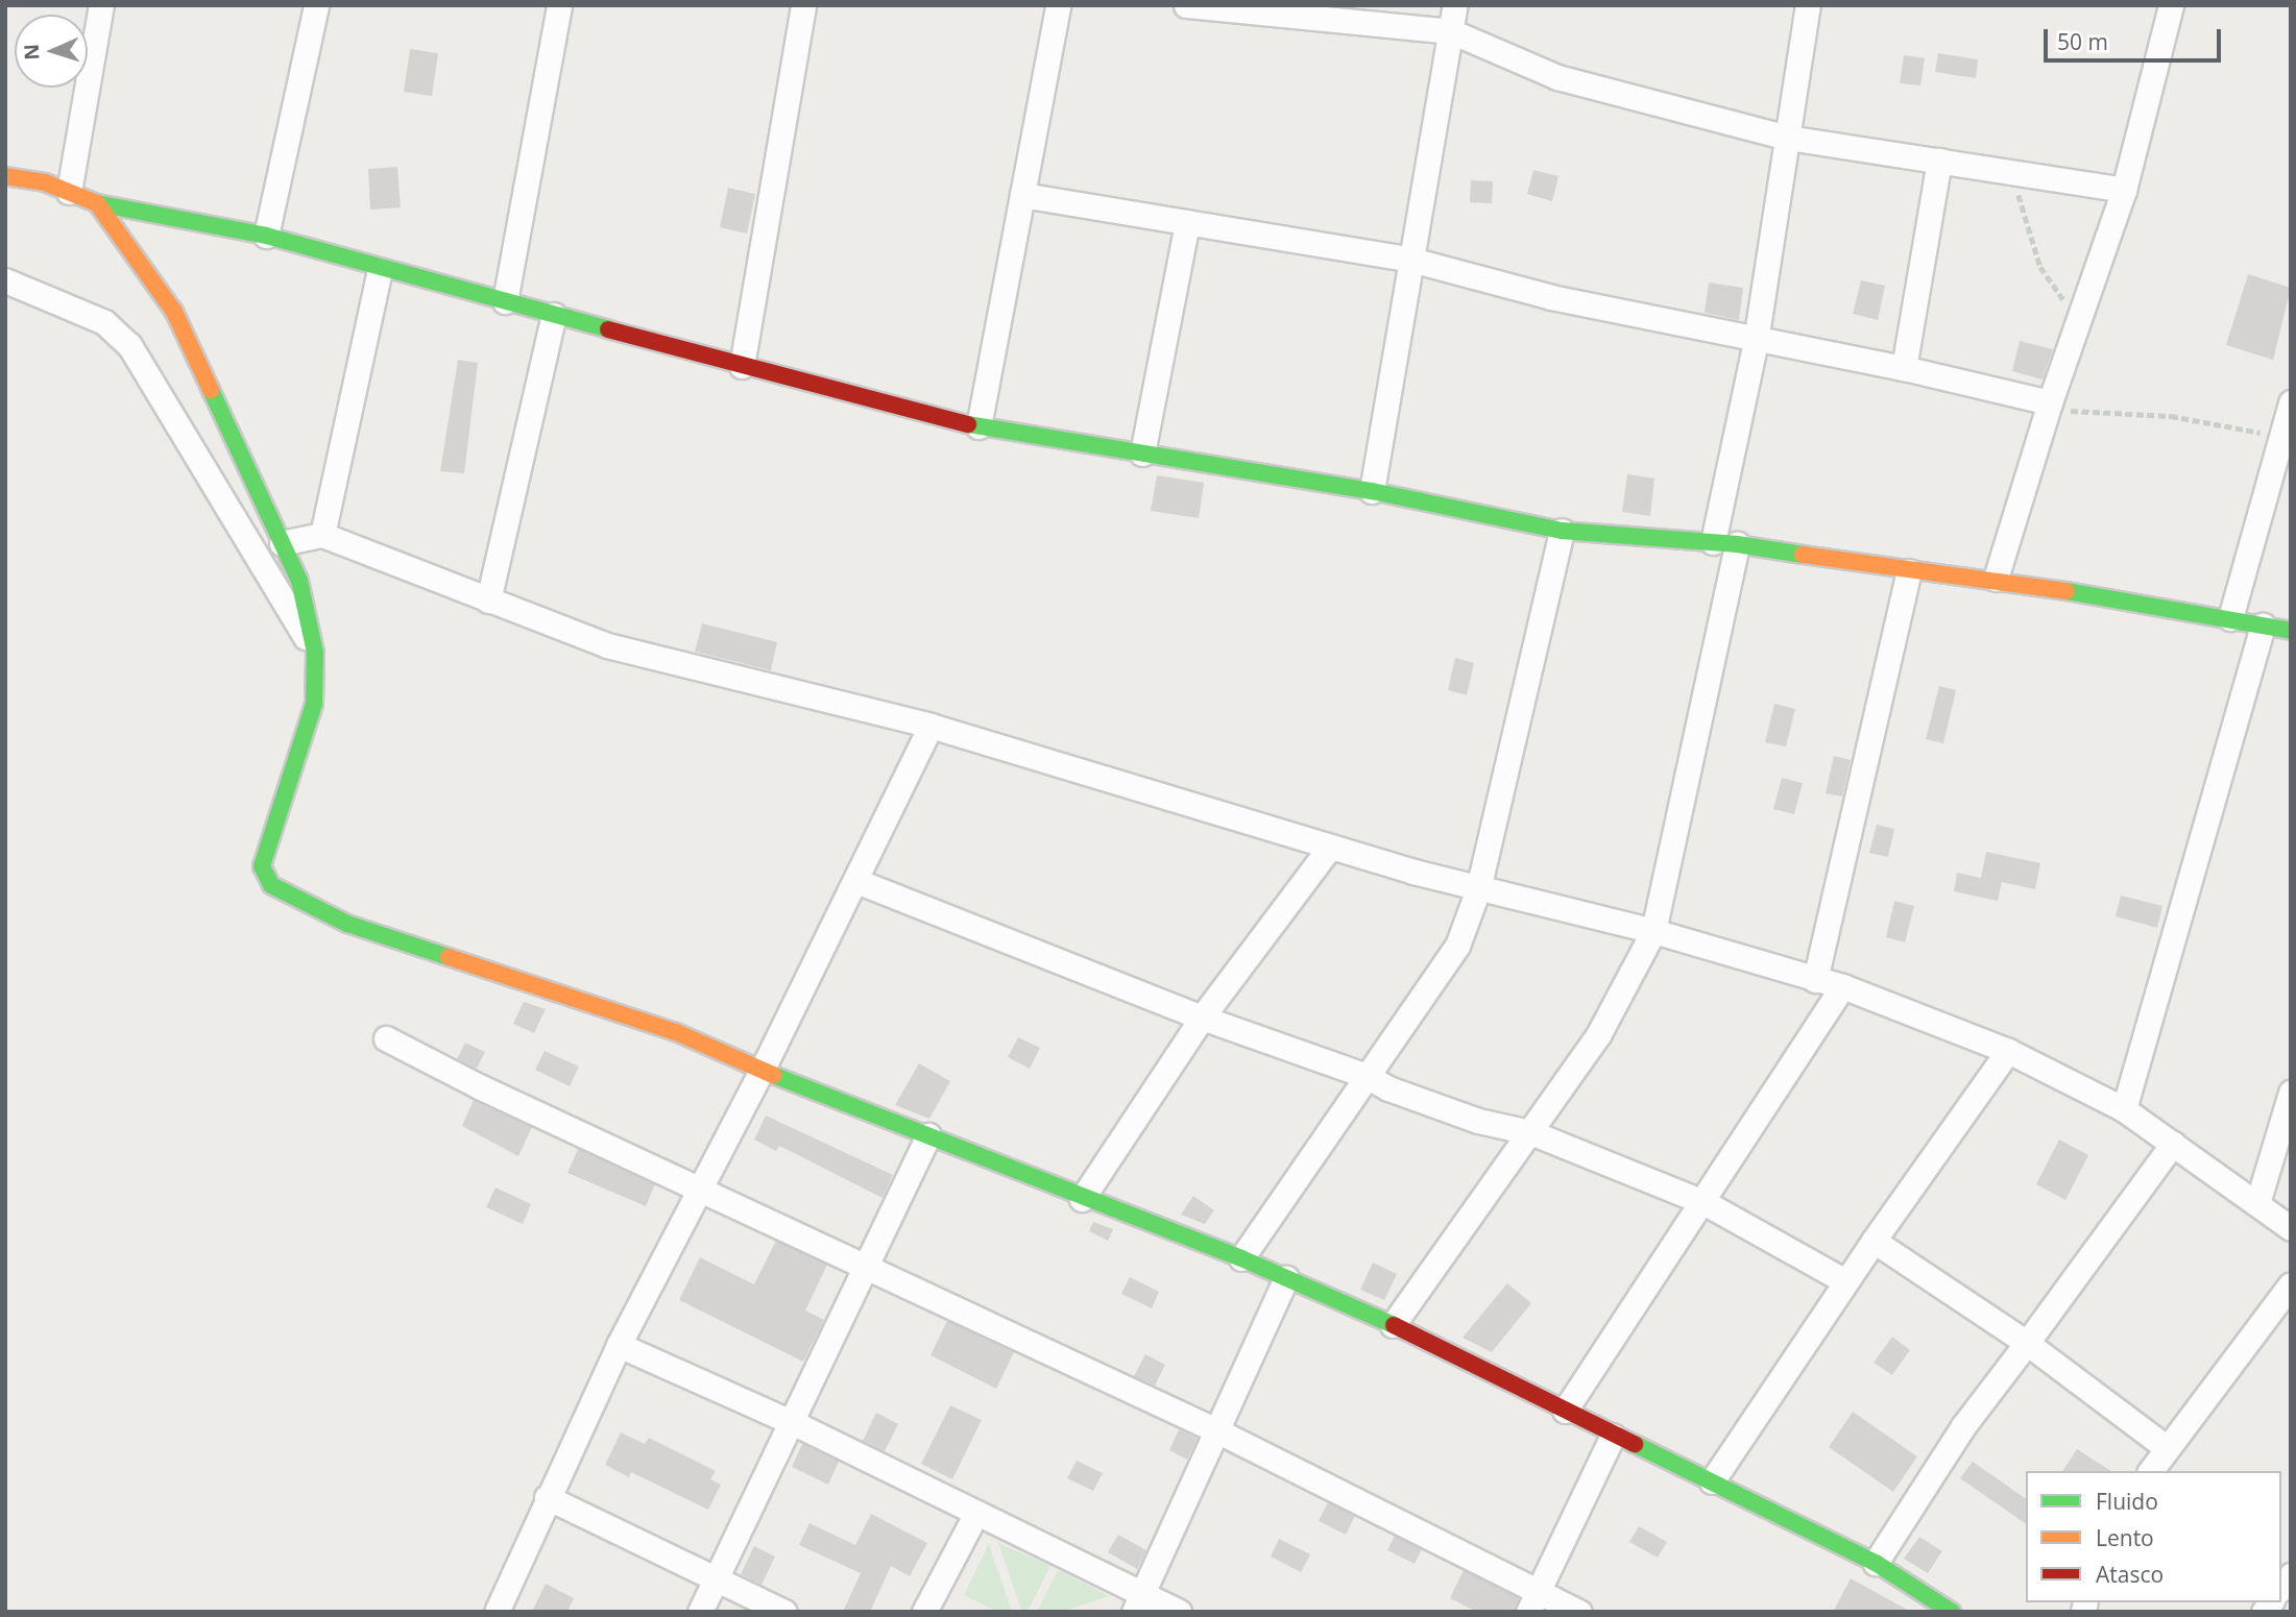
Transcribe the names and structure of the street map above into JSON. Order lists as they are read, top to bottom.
{
  "legend": ["Fluido", "Lento", "Atasco"],
  "scale_bar": "50 m",
  "north": "left"
}
